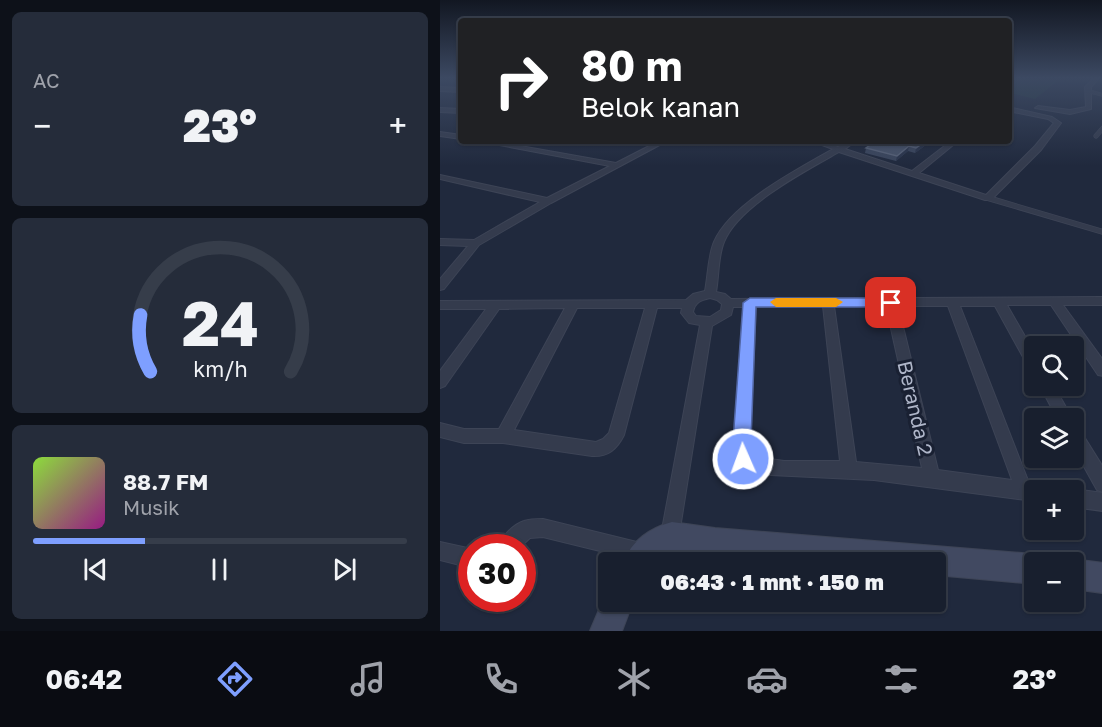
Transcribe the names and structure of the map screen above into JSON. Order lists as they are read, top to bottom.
{
  "streets": {
    "street": ["Beranda 2"]
  },
  "page": {
    "tile": "AC",
    "turn": ["80 m", "Belok kanan"],
    "heat": ["−", "23°", "+"],
    "map_buttons": ["+", "−"],
    "song": ["88.7 FM", "Musik"],
    "limit": "30",
    "trip": "06:43 · 1 mnt · 150 m",
    "tabs": ["06:42", "23°"],
    "gauge": ["24", "km/h"]
  }
}
